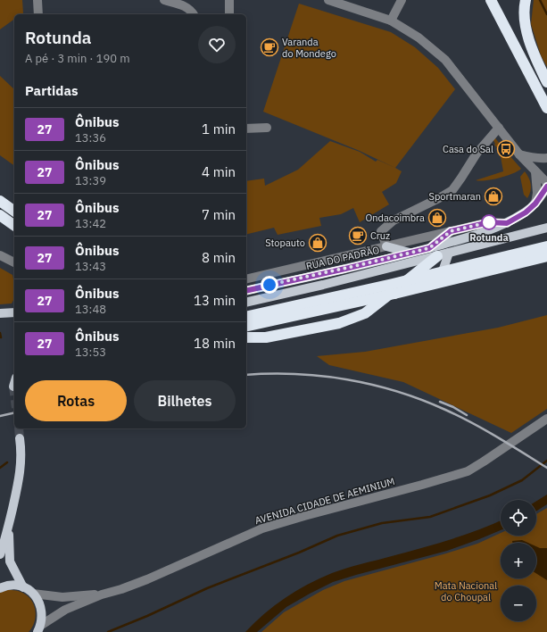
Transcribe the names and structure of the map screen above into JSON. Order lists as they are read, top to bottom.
{
  "streets": {
    "main road": ["RUA DO PADRÃO"],
    "street": ["AVENIDA CIDADE DE AEMINIUM"]
  },
  "parks": ["Mata Nacional do Choupal"],
  "places": {
    "cafe": ["Varanda do Mondego", "Cruz"],
    "bus stop": ["Casa do Sal"],
    "shop": ["Sportmaran", "Ondacoimbra", "Stopauto"],
    "other": ["Rotunda"]
  },
  "lines": ["bus line 27"],
  "page": {
    "heading": [
      ["Rotunda", "A pé · 3 min · 190 m"],
      "Partidas"
    ],
    "list": [
      {
        "mark": "27",
        "name": "Ônibus",
        "note": "13:36",
        "value": "1 min"
      },
      {
        "mark": "27",
        "name": "Ônibus",
        "note": "13:39",
        "value": "4 min"
      },
      {
        "mark": "27",
        "name": "Ônibus",
        "note": "13:42",
        "value": "7 min"
      },
      {
        "mark": "27",
        "name": "Ônibus",
        "note": "13:43",
        "value": "8 min"
      },
      {
        "mark": "27",
        "name": "Ônibus",
        "note": "13:48",
        "value": "13 min"
      },
      {
        "mark": "27",
        "name": "Ônibus",
        "note": "13:53",
        "value": "18 min"
      }
    ],
    "buttons": ["Rotas", "Bilhetes"],
    "map_buttons": ["+", "−"]
  }
}
